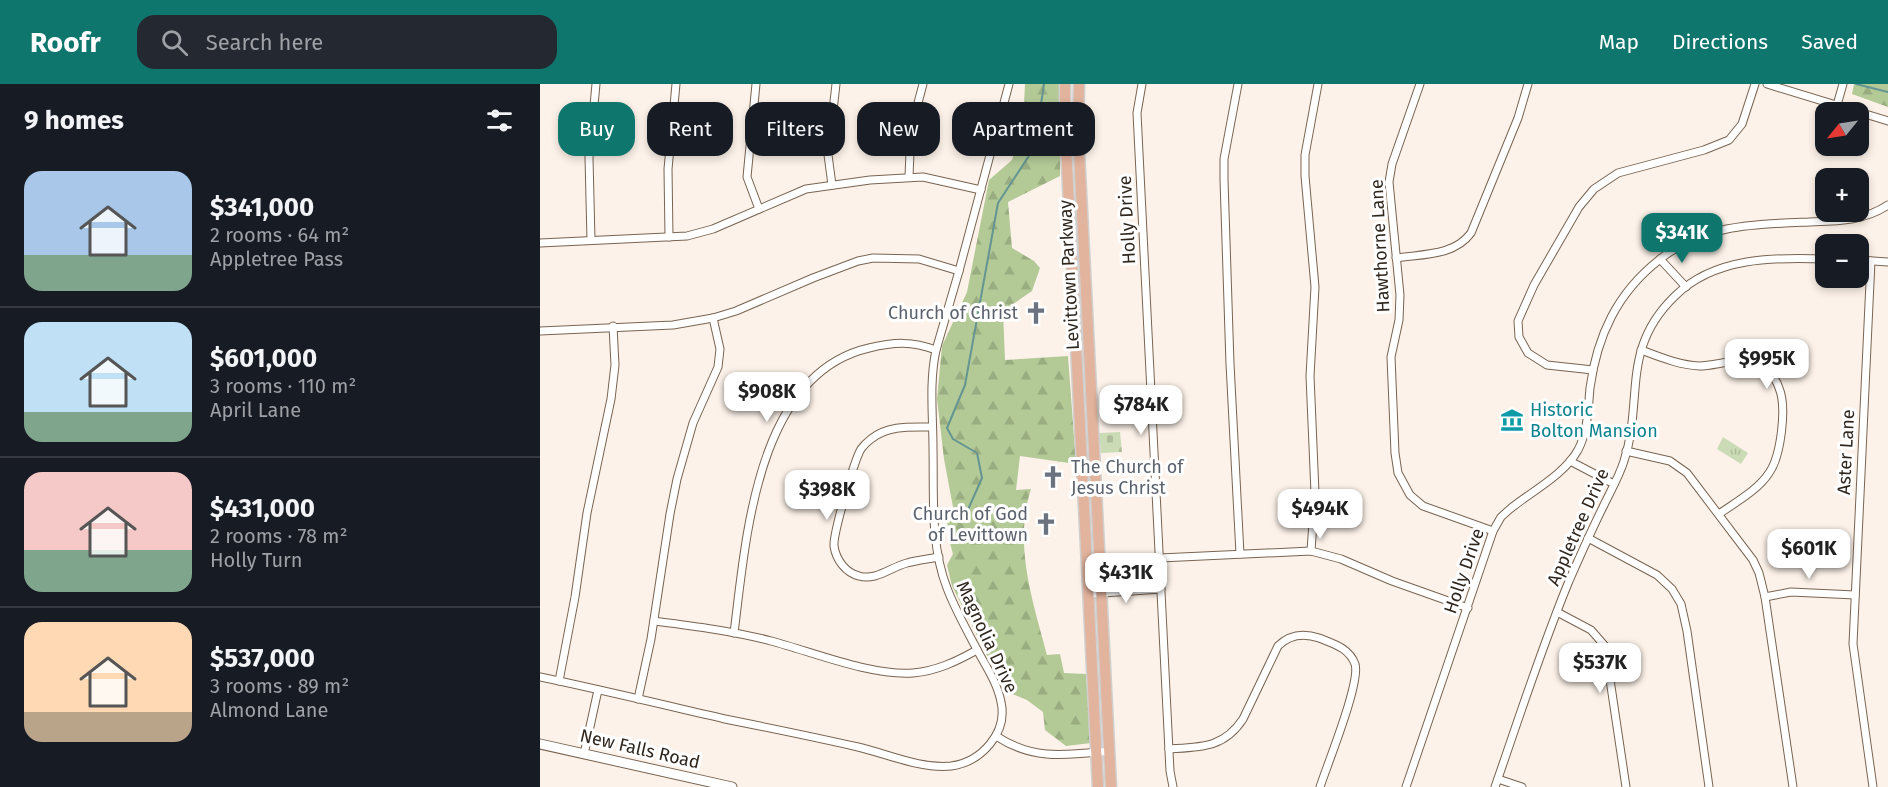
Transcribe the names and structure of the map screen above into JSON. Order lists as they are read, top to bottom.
{
  "streets": {
    "main road": ["Levittown Parkway", "New Falls Road"],
    "street": [
      "Holly Drive",
      "Hawthorne Lane",
      "Aster Lane",
      "Appletree Drive",
      "Magnolia Drive"
    ]
  },
  "crossings": [
    ["Holly Drive", "Hawthorne Lane"]
  ],
  "places": {
    "church": ["Church of Christ", "The Church of Jesus Christ", "Church of God of Levittown"],
    "museum": ["Historic Bolton Mansion"]
  },
  "north": "bottom left",
  "page": {
    "header": "Roofr",
    "search": "Search here",
    "nav": ["Map", "Directions", "Saved"],
    "heading": "9 homes",
    "map_buttons": ["+", "−"],
    "chip": [
      "Buy",
      "Rent",
      "Filters",
      "New",
      "Apartment"
    ],
    "list": [
      {
        "name": "$341,000",
        "note": "2 rooms · 64 m² · Appletree Pass"
      },
      {
        "name": "$601,000",
        "note": "3 rooms · 110 m² · April Lane"
      },
      {
        "name": "$431,000",
        "note": "2 rooms · 78 m² · Holly Turn"
      },
      {
        "name": "$537,000",
        "note": "3 rooms · 89 m² · Almond Lane"
      }
    ],
    "price": [
      "$341K",
      "$995K",
      "$908K",
      "$784K",
      "$398K",
      "$494K",
      "$601K",
      "$431K",
      "$537K"
    ]
  }
}
